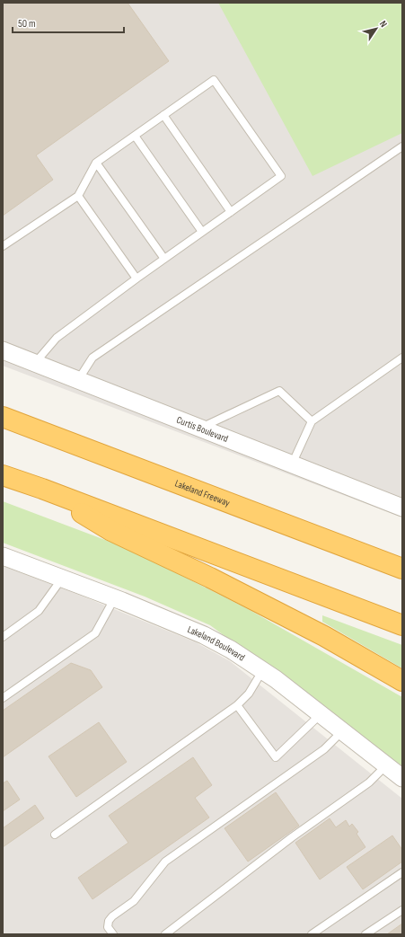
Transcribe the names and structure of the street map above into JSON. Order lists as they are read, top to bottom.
{
  "streets": {
    "highway": ["Lakeland Freeway"],
    "street": ["Curtis Boulevard", "Lakeland Boulevard"]
  },
  "scale_bar": "50 m",
  "north": "top right"
}
